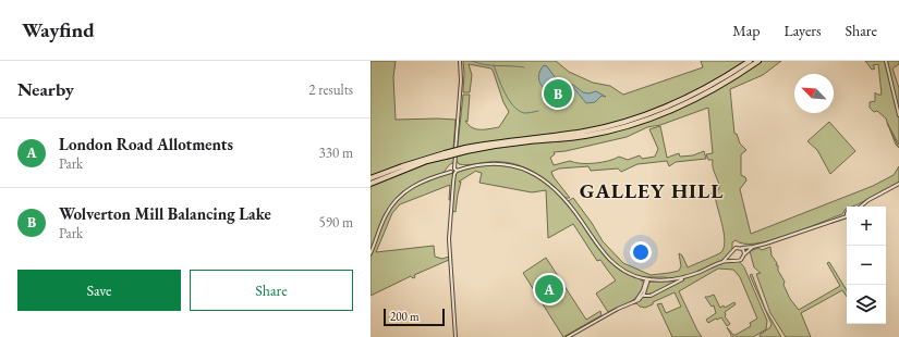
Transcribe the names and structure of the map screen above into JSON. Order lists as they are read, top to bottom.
{
  "districts": ["GALLEY HILL"],
  "scale_bar": "200 m",
  "north": "top left",
  "page": {
    "header": "Wayfind",
    "nav": ["Map", "Layers", "Share"],
    "heading": ["Nearby", "2 results"],
    "pins": ["B", "A"],
    "list": [
      {
        "mark": "A",
        "name": "London Road Allotments",
        "note": "Park",
        "value": "330 m"
      },
      {
        "mark": "B",
        "name": "Wolverton Mill Balancing Lake",
        "note": "Park",
        "value": "590 m"
      }
    ],
    "map_buttons": ["+", "−"],
    "buttons": ["Save", "Share"],
    "scale": "200 m"
  }
}
